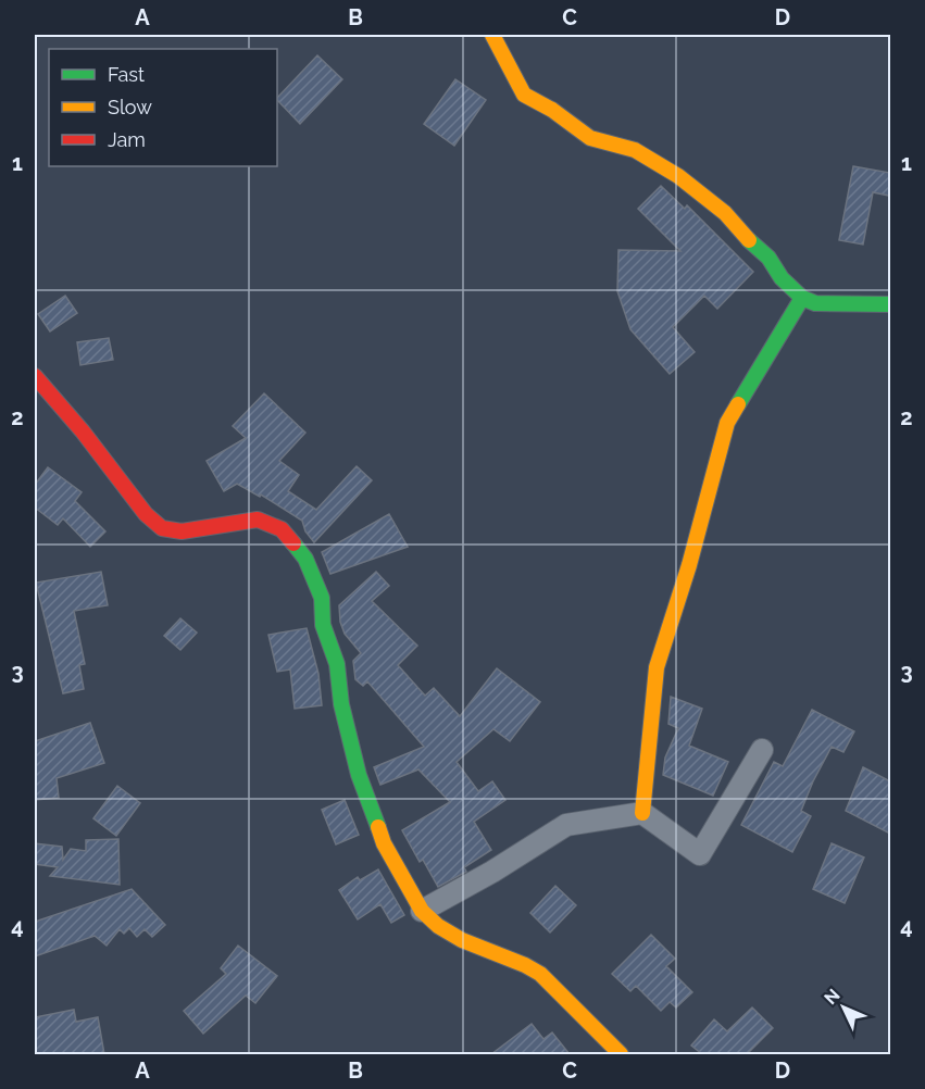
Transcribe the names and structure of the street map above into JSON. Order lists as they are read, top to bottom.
{
  "legend": ["Fast", "Slow", "Jam"],
  "north": "top left",
  "grid": {
    "columns": [
      "A",
      "B",
      "C",
      "D"
    ],
    "rows": [
      "1",
      "2",
      "3",
      "4"
    ]
  }
}
